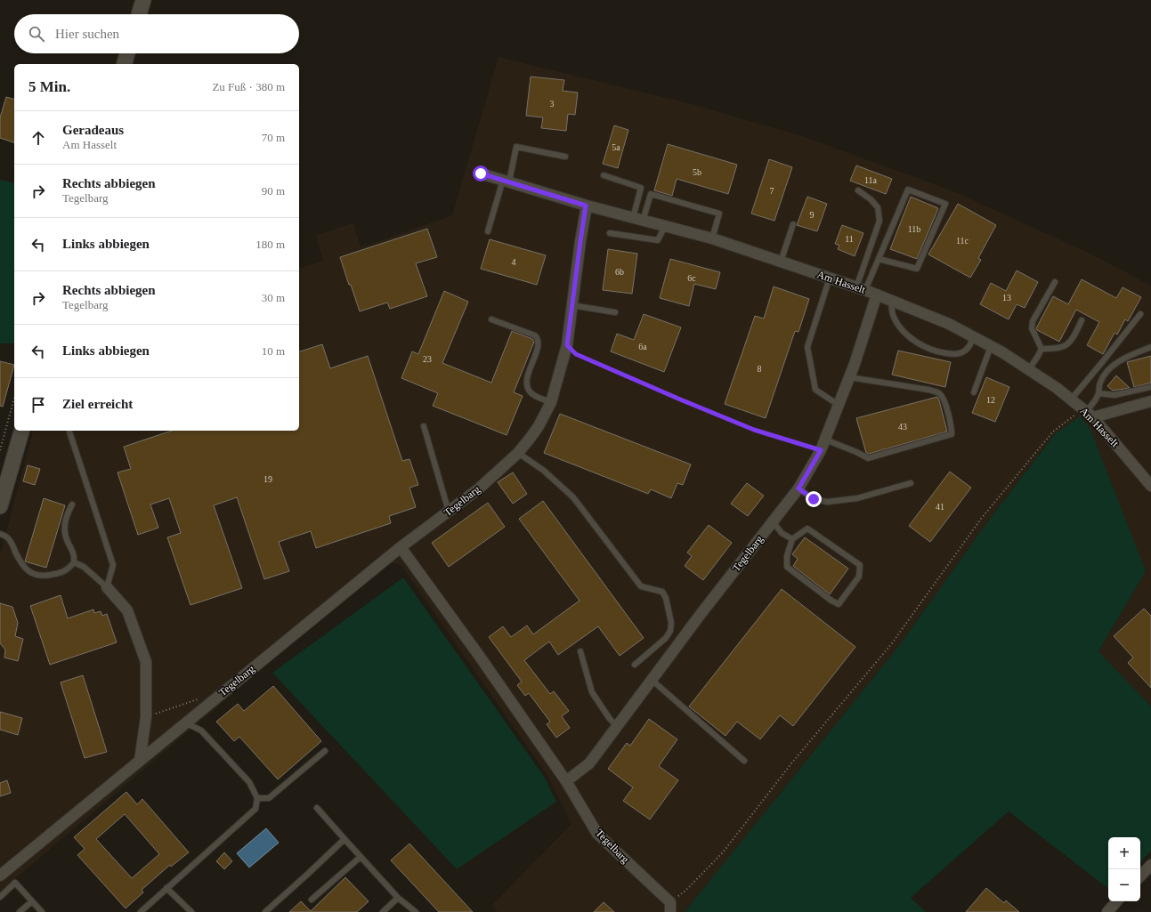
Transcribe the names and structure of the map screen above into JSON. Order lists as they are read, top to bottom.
{
  "streets": {
    "street": ["Am Hasselt", "Tegelbarg"]
  },
  "crossings": [
    ["Am Hasselt", "Tegelbarg"]
  ],
  "house_numbers": [
    "3",
    "5a",
    "5b",
    "11a",
    "7",
    "9",
    "11b",
    "11",
    "11c",
    "4",
    "6b",
    "6c",
    "13",
    "6a",
    "23",
    "8",
    "12",
    "43",
    "19",
    "41"
  ],
  "page": {
    "search": "Hier suchen",
    "heading": ["5 Min.", "Zu Fuß · 380 m"],
    "list": [
      ["Geradeaus", "Am Hasselt", "70 m"],
      ["Rechts abbiegen", "Tegelbarg", "90 m"],
      ["Links abbiegen", "180 m"],
      ["Rechts abbiegen", "Tegelbarg", "30 m"],
      ["Links abbiegen", "10 m"],
      "Ziel erreicht"
    ],
    "map_buttons": ["+", "−"]
  }
}
